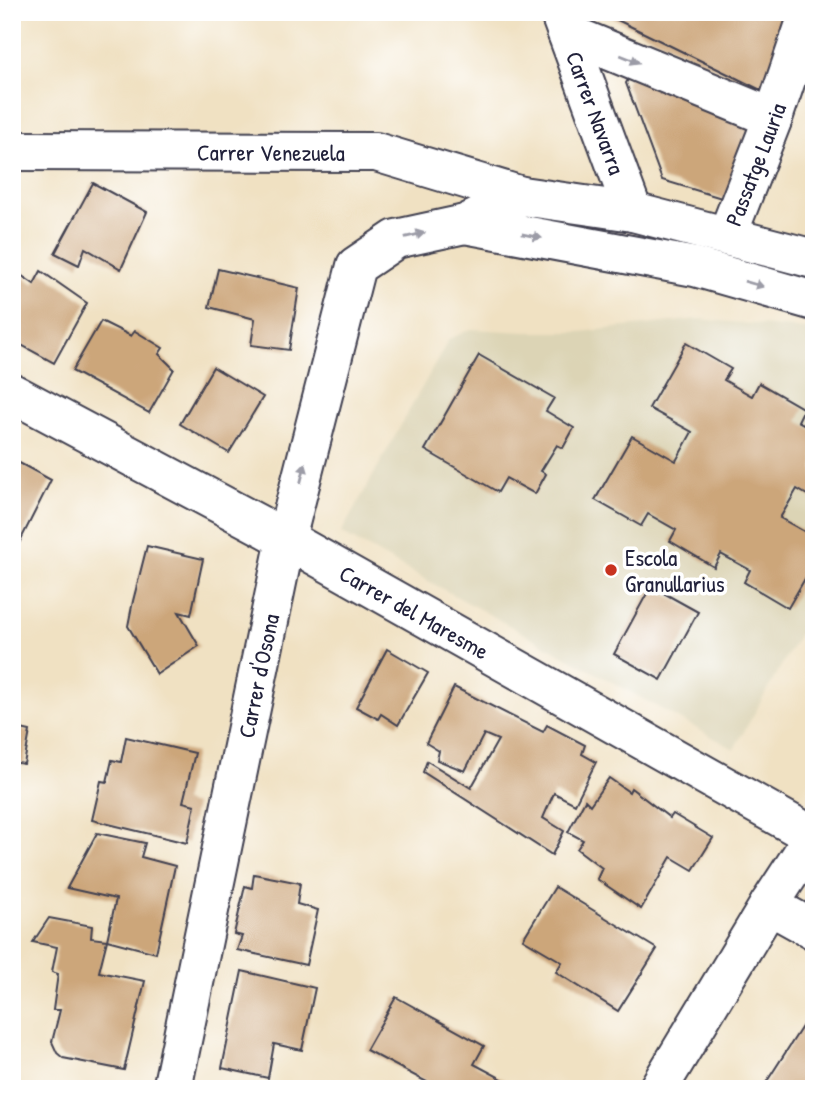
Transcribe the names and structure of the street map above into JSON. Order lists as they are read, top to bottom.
{
  "streets": {
    "street": [
      "Carrer Navarra",
      "Carrer Venezuela",
      "Passatge Lauria",
      "Carrer del Maresme",
      "Carrer d'Osona"
    ]
  },
  "crossings": [
    ["Carrer Navarra", "Carrer Venezuela"],
    ["Carrer Venezuela", "Passatge Lauria"],
    ["Carrer del Maresme", "Carrer d'Osona"]
  ],
  "one_way": ["Carrer d'Osona"],
  "places": ["Escola Granullarius"]
}
